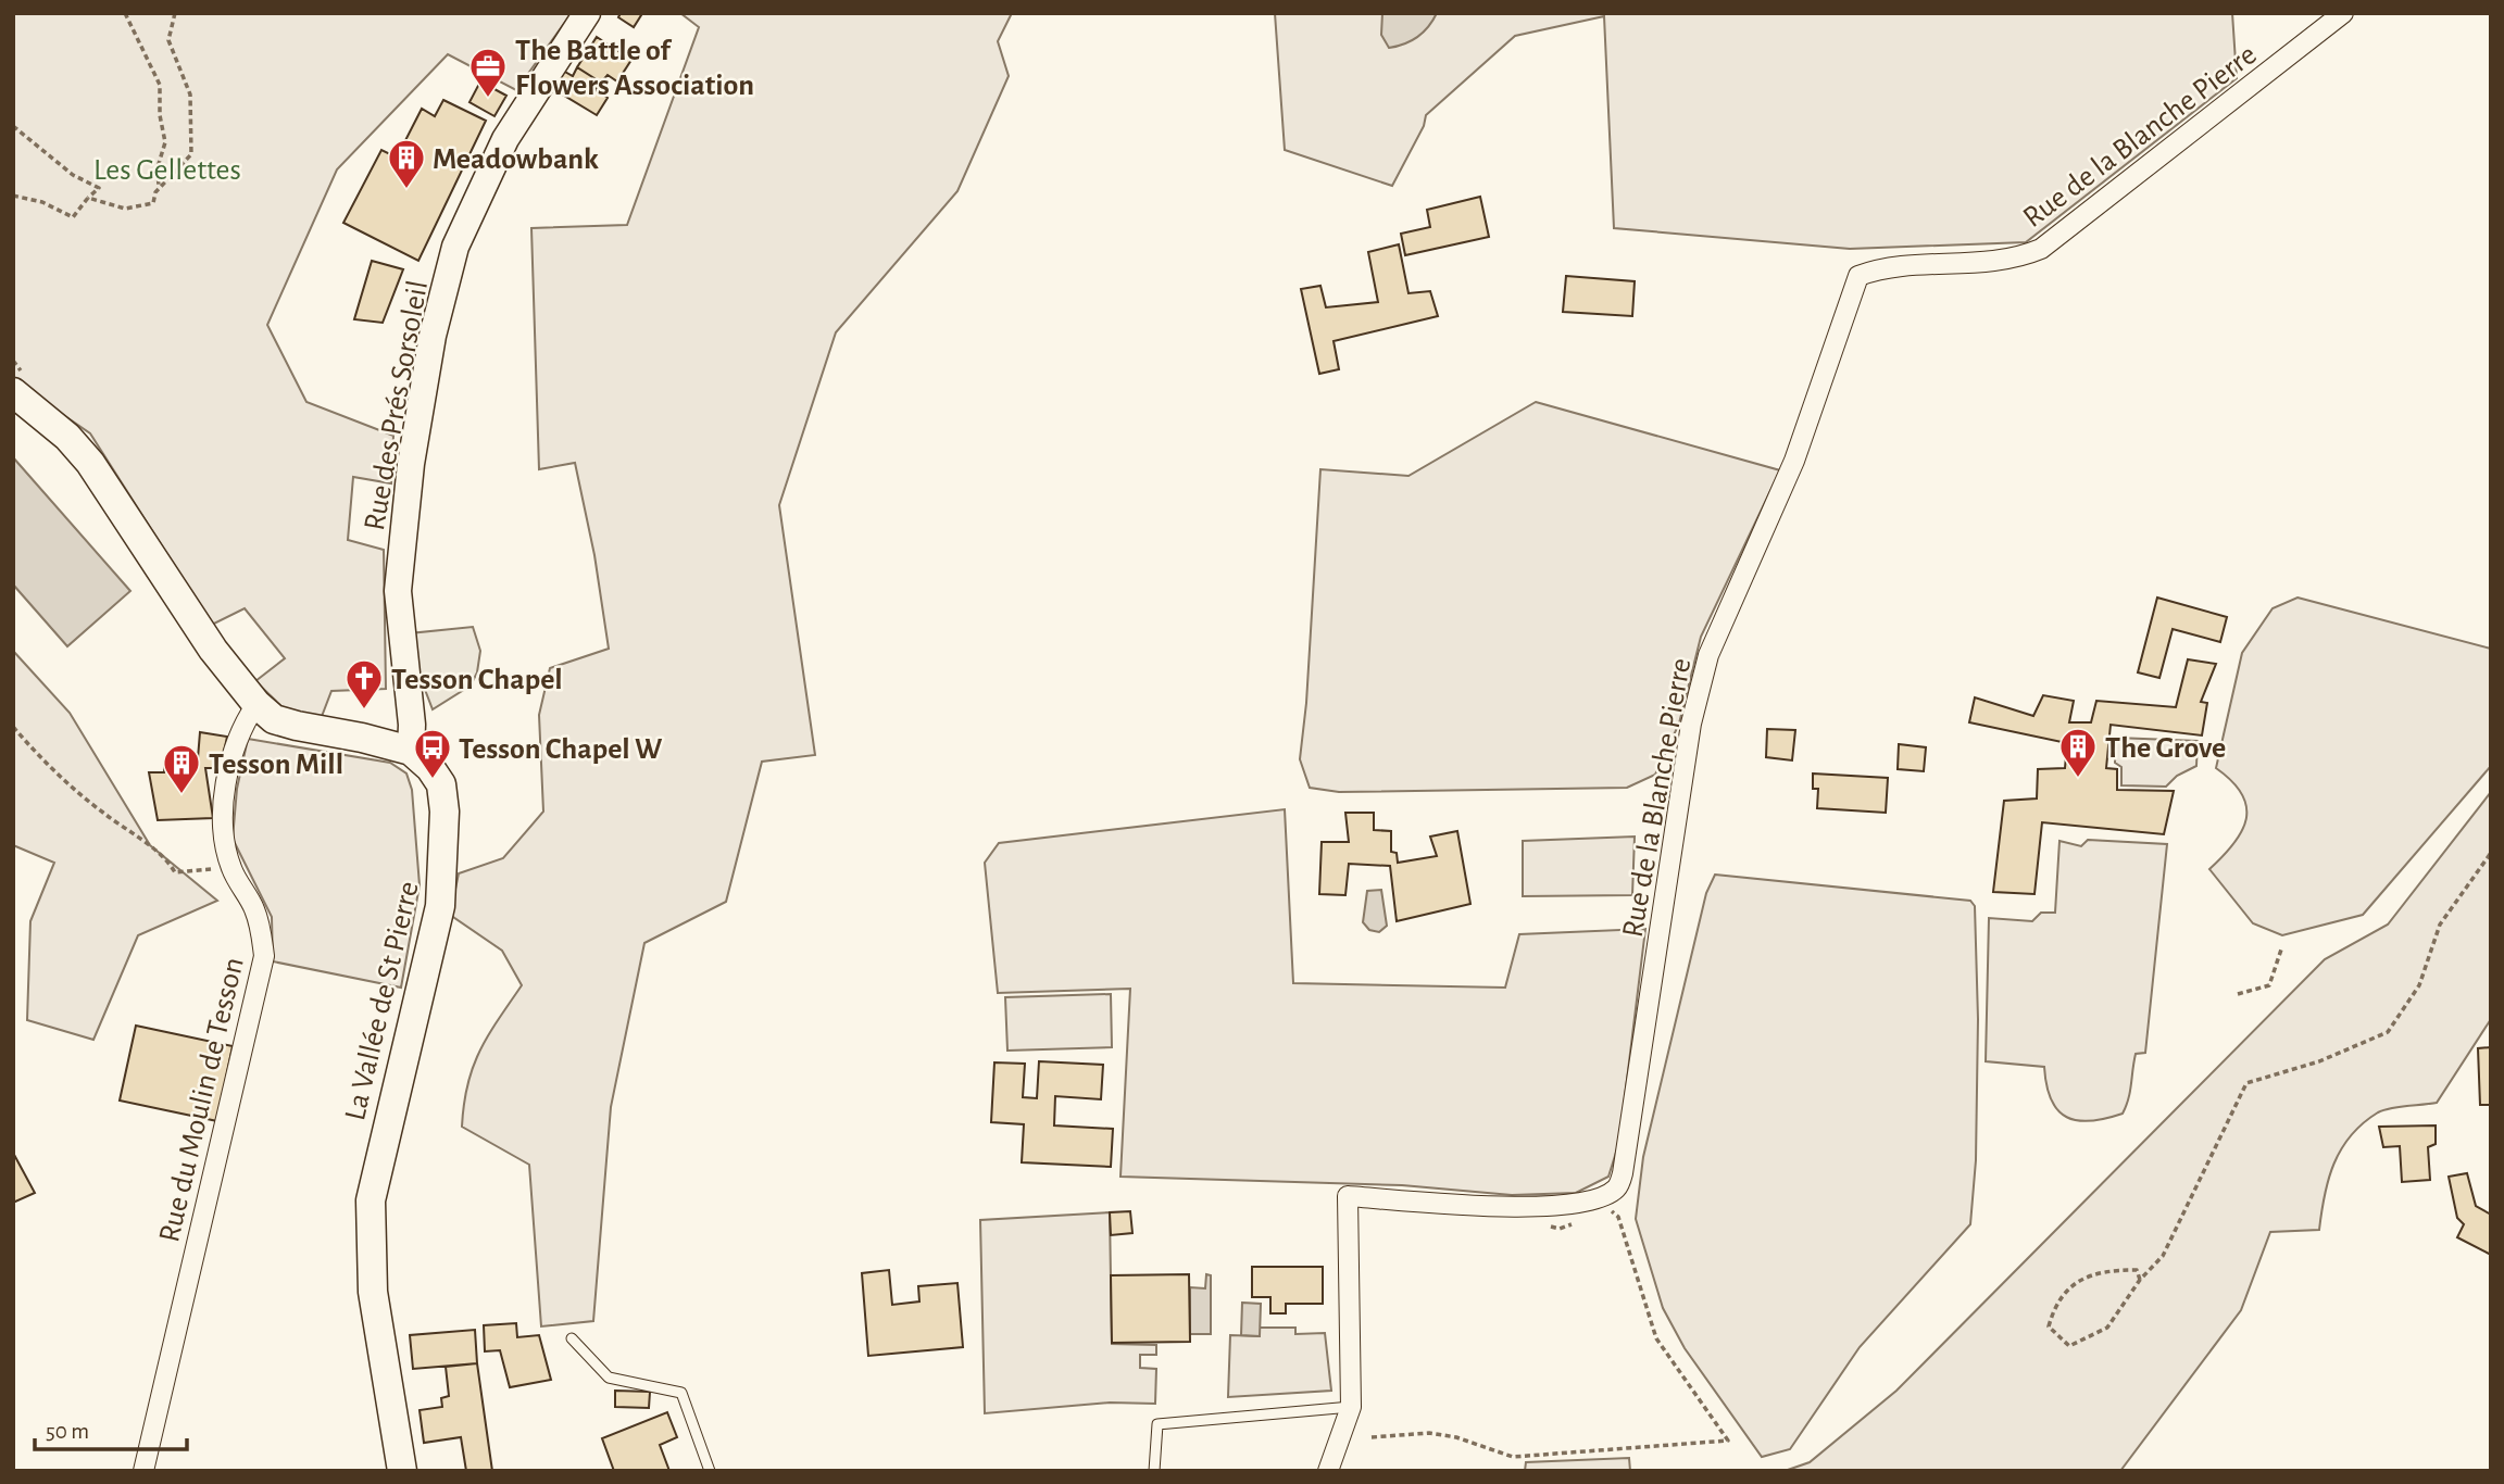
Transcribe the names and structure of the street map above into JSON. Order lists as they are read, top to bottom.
{
  "streets": {
    "main road": ["Rue des Prés Sorsoleil", "La Vallée de St Pierre"],
    "street": ["Rue de la Blanche Pierre", "Rue du Moulin de Tesson"]
  },
  "crossings": [
    ["Rue des Prés Sorsoleil", "La Vallée de St Pierre"]
  ],
  "parks": ["Les Gellettes"],
  "places": {
    "office": ["The Battle of Flowers Association"],
    "building": ["Meadowbank", "The Grove", "Tesson Mill"],
    "church": ["Tesson Chapel"],
    "bus stop": ["Tesson Chapel W"]
  },
  "scale_bar": "50 m"
}
